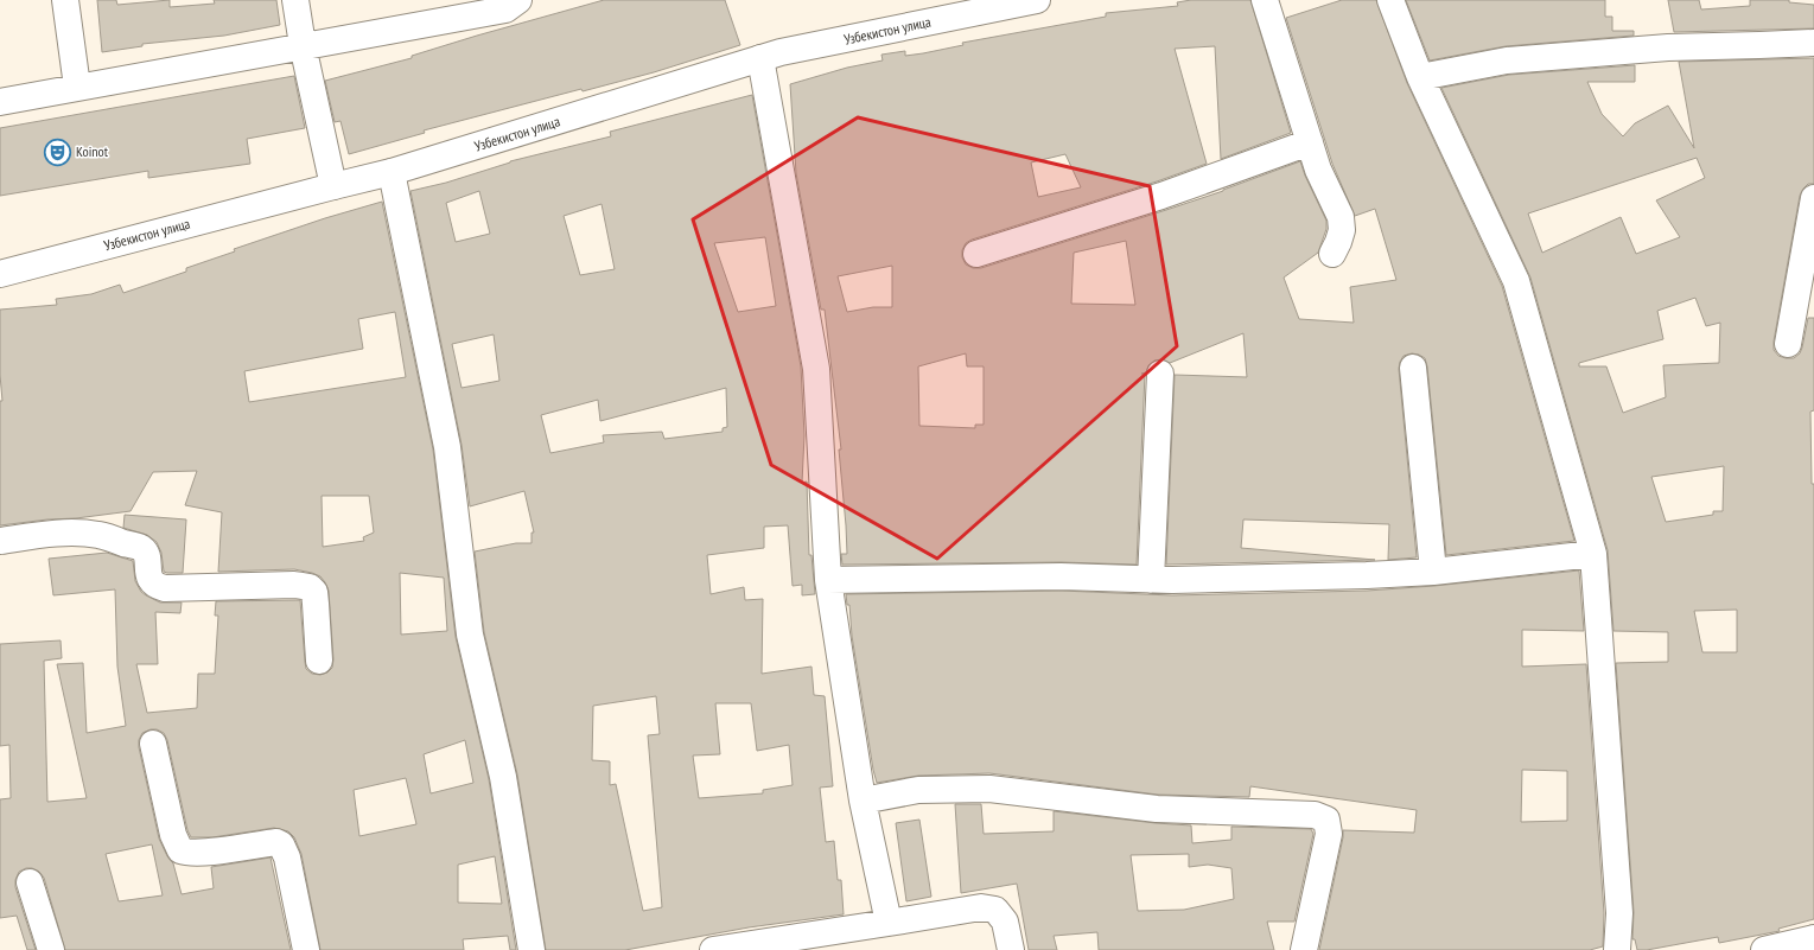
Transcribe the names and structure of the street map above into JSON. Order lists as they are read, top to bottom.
{
  "streets": {
    "street": ["Узбекистон улица"]
  },
  "places": {
    "theatre": ["Koinot"]
  }
}
